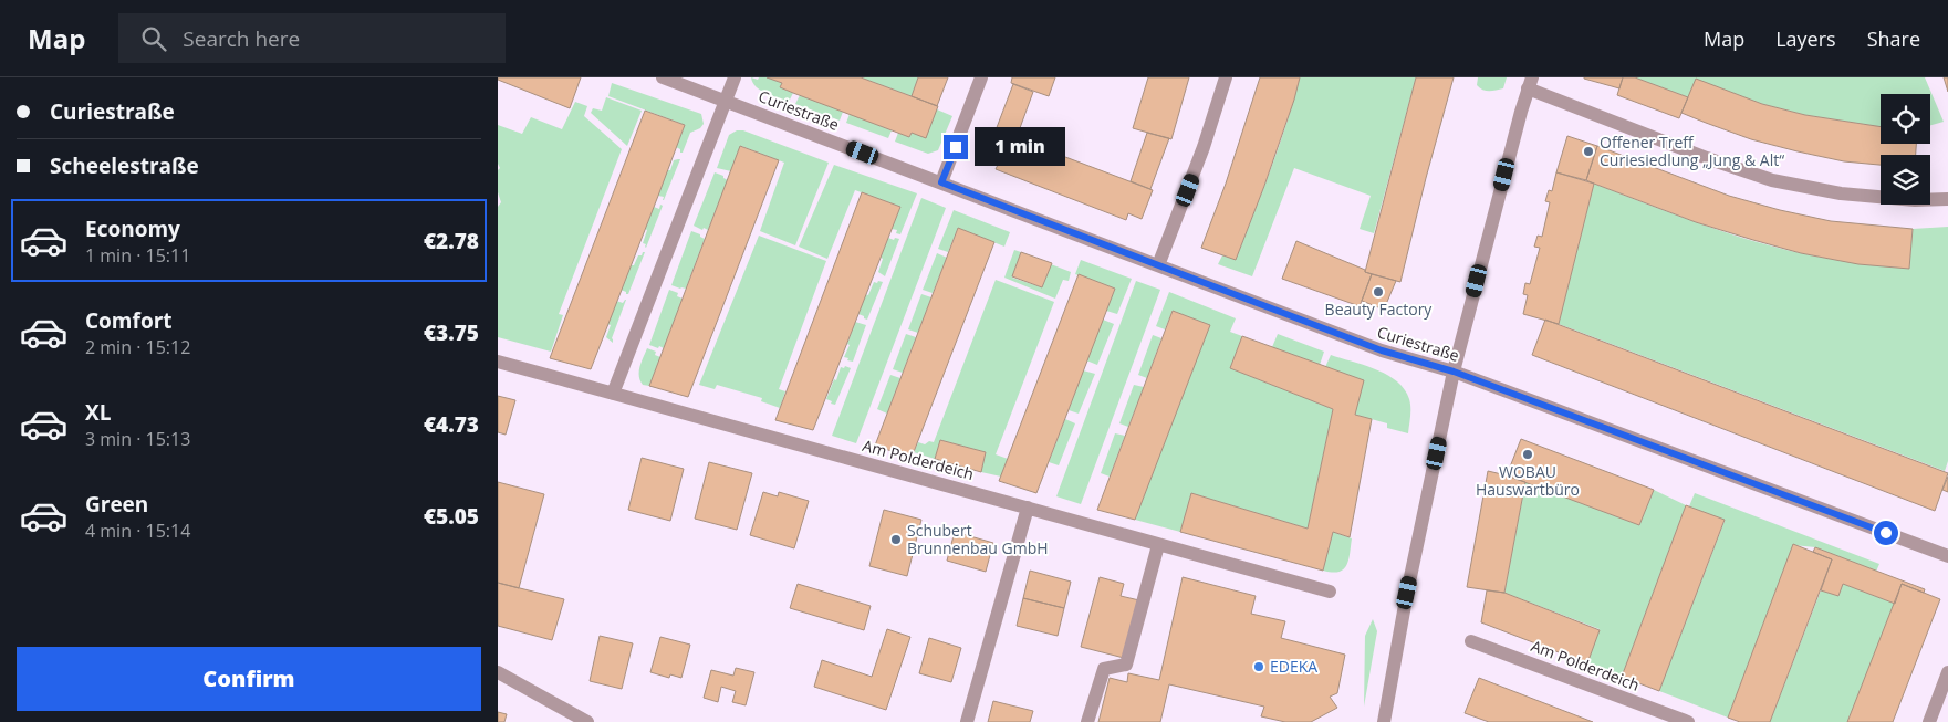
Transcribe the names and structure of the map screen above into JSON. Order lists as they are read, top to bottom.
{
  "streets": {
    "street": ["Curiestraße", "Am Polderdeich"]
  },
  "places": [
    "Offener Treff Curiesiedlung „Jung & Alt“",
    "Beauty Factory",
    "WOBAU Hauswartbüro",
    "Schubert Brunnenbau GmbH",
    "EDEKA"
  ],
  "page": {
    "header": "Map",
    "search": "Search here",
    "nav": ["Map", "Layers", "Share"],
    "banner": ["Curiestraße", "Scheelestraße"],
    "bubble": "1 min",
    "list": [
      {
        "name": "Economy",
        "note": "1 min · 15:11",
        "value": "€2.78"
      },
      {
        "name": "Comfort",
        "note": "2 min · 15:12",
        "value": "€3.75"
      },
      {
        "name": "XL",
        "note": "3 min · 15:13",
        "value": "€4.73"
      },
      {
        "name": "Green",
        "note": "4 min · 15:14",
        "value": "€5.05"
      }
    ],
    "buttons": "Confirm"
  }
}
